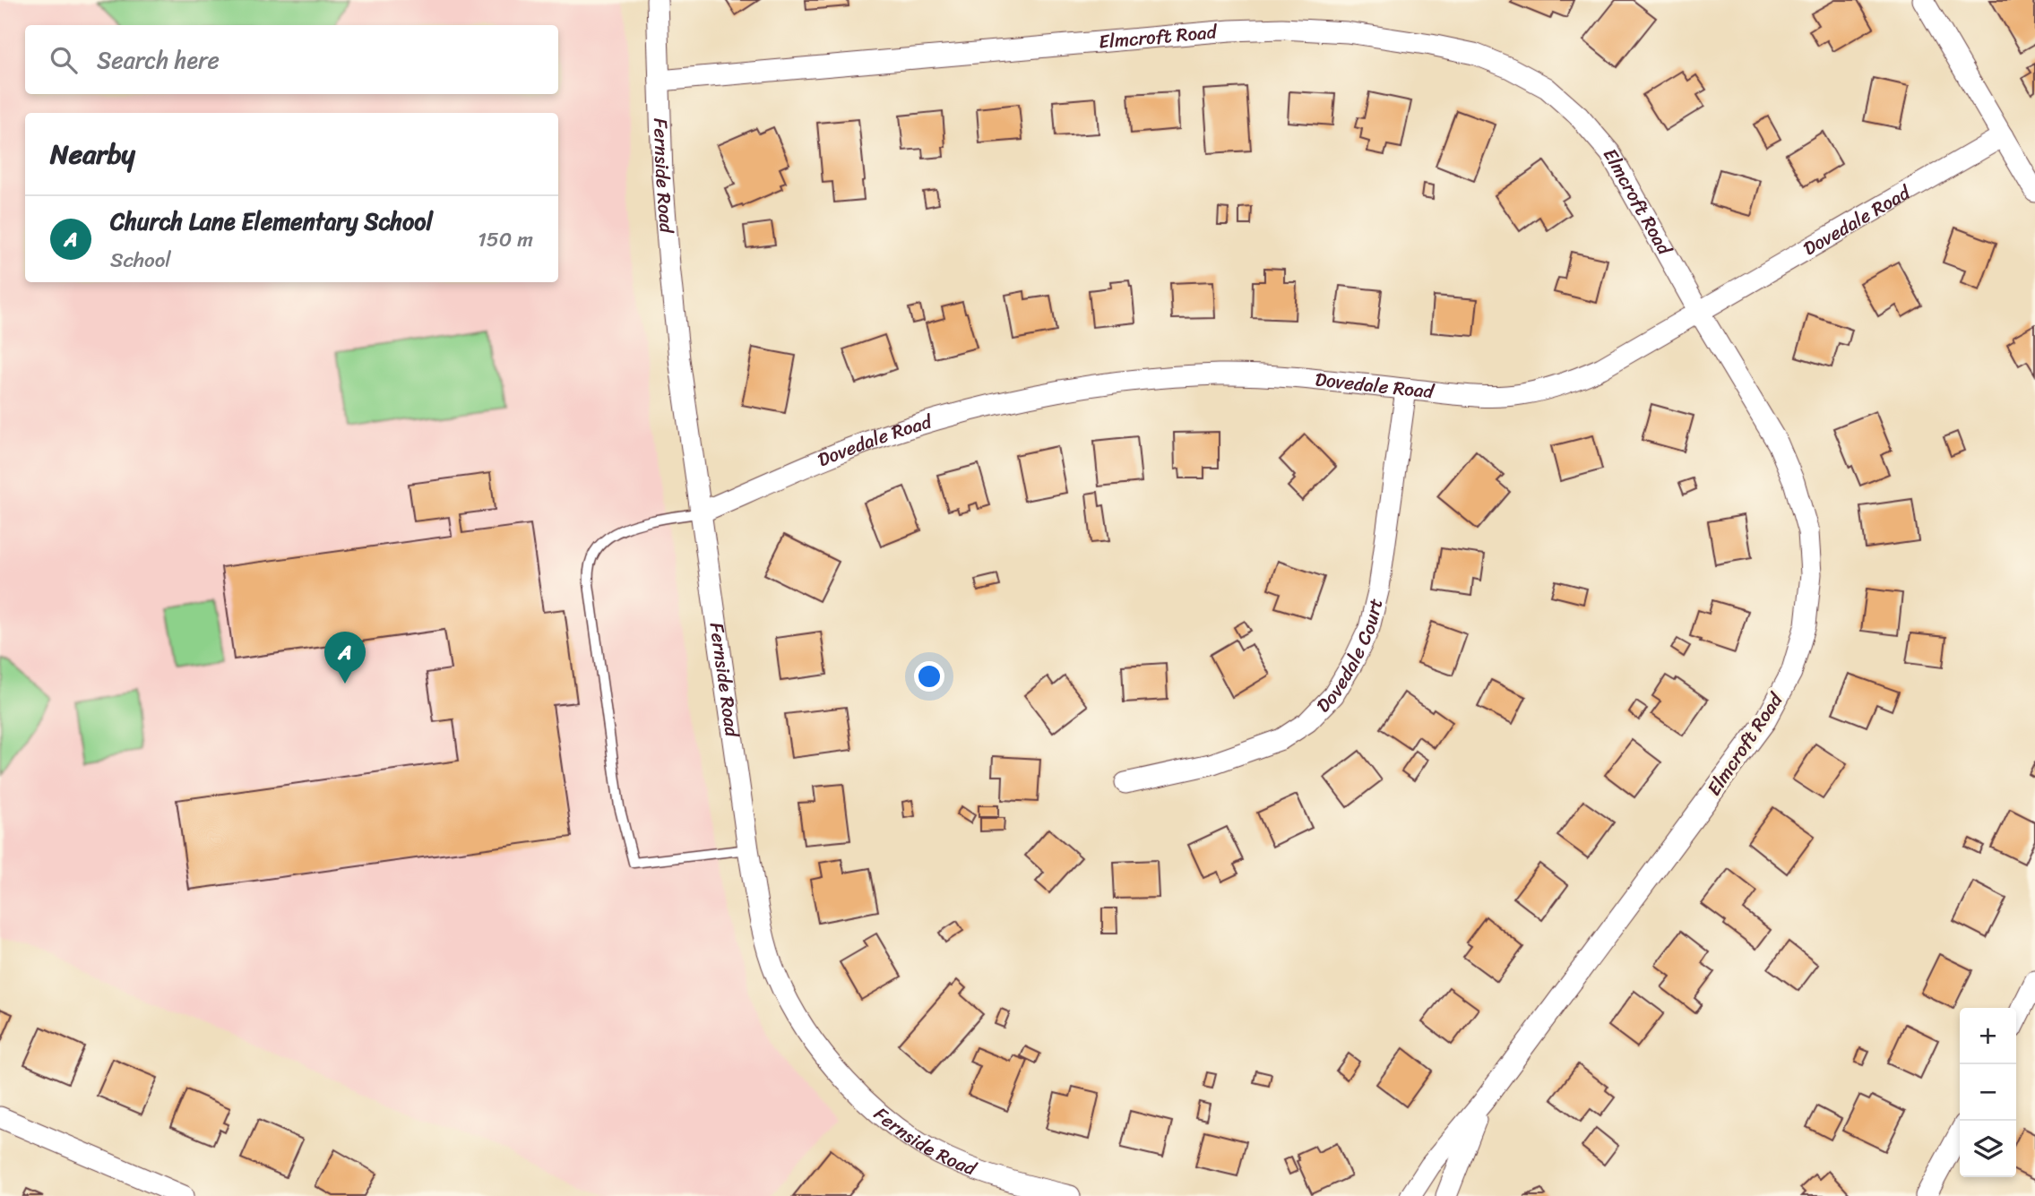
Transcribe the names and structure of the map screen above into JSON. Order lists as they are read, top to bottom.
{
  "streets": {
    "street": [
      "Elmcroft Road",
      "Fernside Road",
      "Dovedale Road",
      "Dovedale Court"
    ]
  },
  "crossings": [
    ["Elmcroft Road", "Fernside Road"],
    ["Elmcroft Road", "Dovedale Road"],
    ["Fernside Road", "Dovedale Road"],
    ["Dovedale Road", "Dovedale Court"]
  ],
  "page": {
    "search": "Search here",
    "heading": "Nearby",
    "list": [
      {
        "mark": "A",
        "name": "Church Lane Elementary School",
        "note": "School",
        "value": "150 m"
      }
    ],
    "pins": "A",
    "map_buttons": ["+", "−"]
  }
}
